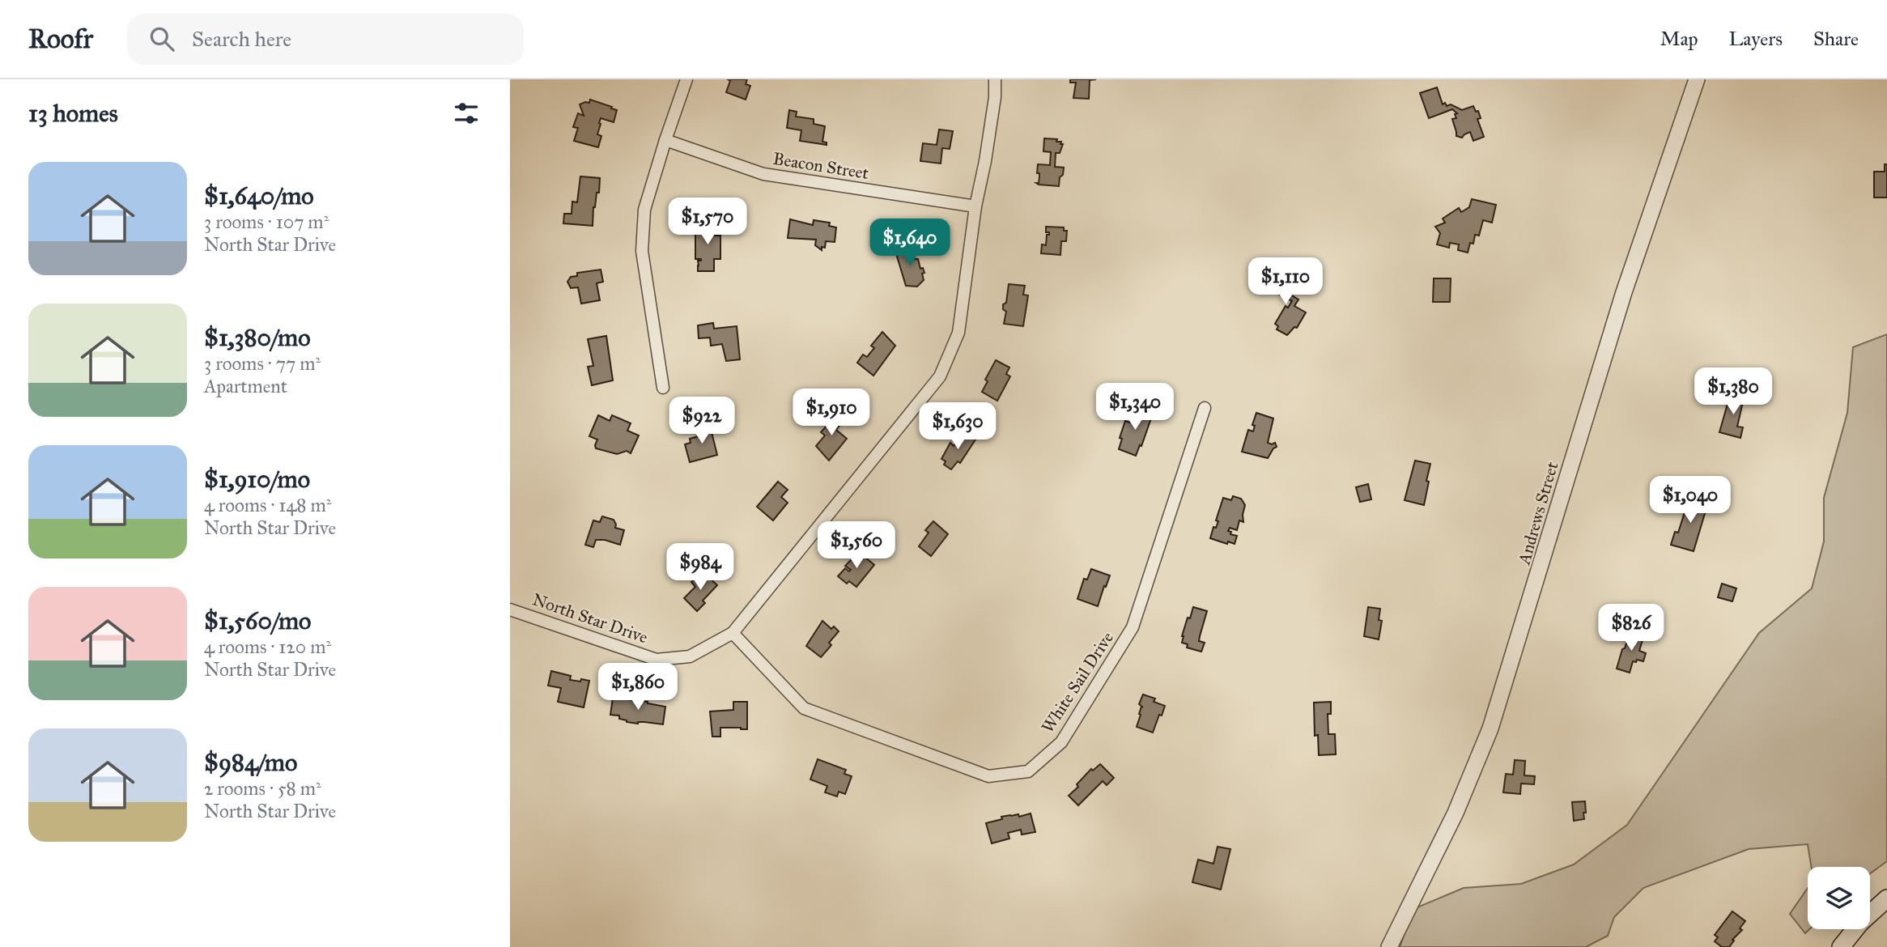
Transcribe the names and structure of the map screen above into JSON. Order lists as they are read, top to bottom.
{
  "streets": {
    "street": [
      "Beacon Street",
      "Andrews Street",
      "North Star Drive",
      "White Sail Drive"
    ]
  },
  "crossings": [
    ["Beacon Street", "North Star Drive"],
    ["North Star Drive", "White Sail Drive"]
  ],
  "page": {
    "header": "Roofr",
    "search": "Search here",
    "nav": ["Map", "Layers", "Share"],
    "heading": "13 homes",
    "list": [
      {
        "name": "$1,640/mo",
        "note": "3 rooms · 107 m² · North Star Drive"
      },
      {
        "name": "$1,380/mo",
        "note": "3 rooms · 77 m² · Apartment"
      },
      {
        "name": "$1,910/mo",
        "note": "4 rooms · 148 m² · North Star Drive"
      },
      {
        "name": "$1,560/mo",
        "note": "4 rooms · 120 m² · North Star Drive"
      },
      {
        "name": "$984/mo",
        "note": "2 rooms · 58 m² · North Star Drive"
      }
    ],
    "price": [
      "$1,570",
      "$1,640",
      "$1,110",
      "$1,380",
      "$1,340",
      "$1,910",
      "$922",
      "$1,630",
      "$1,040",
      "$1,560",
      "$984",
      "$826",
      "$1,860"
    ]
  }
}
